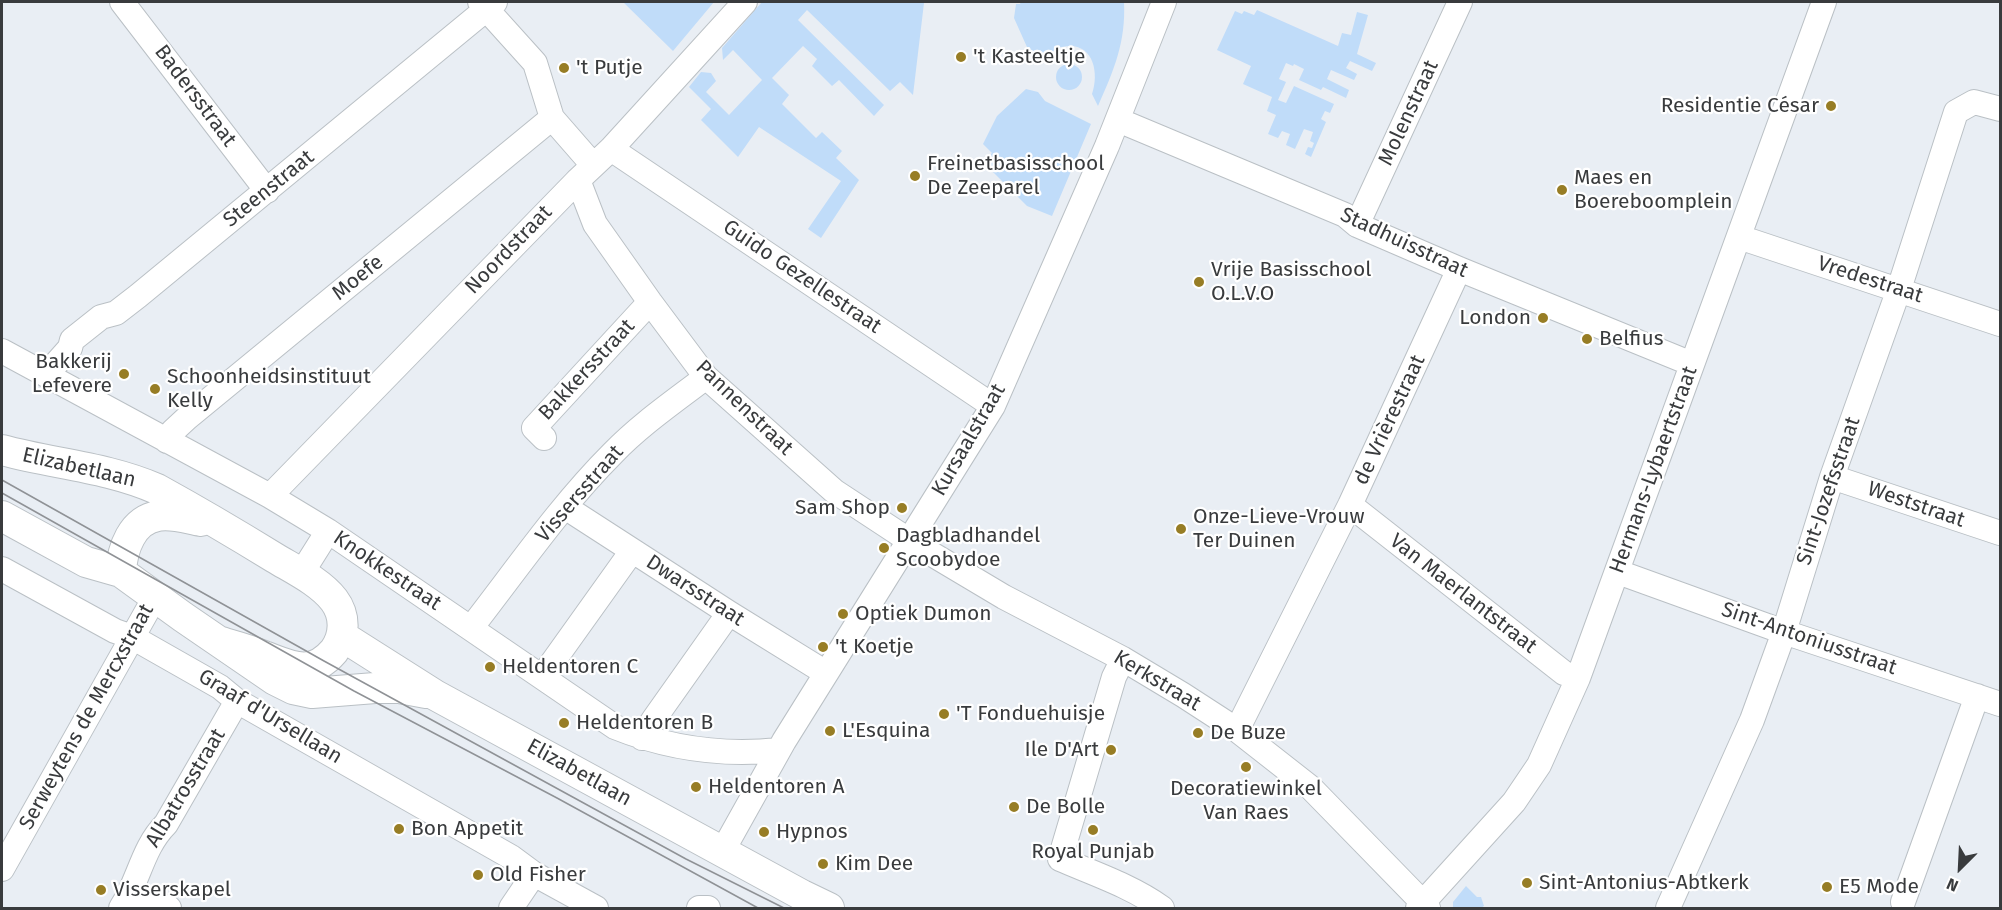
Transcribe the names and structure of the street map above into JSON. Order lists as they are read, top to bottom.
{
  "streets": {
    "main road": ["Elizabetlaan"],
    "street": [
      "Badersstraat",
      "Molenstraat",
      "Steenstraat",
      "Stadhuisstraat",
      "Noordstraat",
      "Guido Gezellestraat",
      "Moefe",
      "Vredestraat",
      "Bakkersstraat",
      "Pannenstraat",
      "de Vrièrestraat",
      "Kursaalstraat",
      "Hermans-Lybaertstraat",
      "Sint-Jozefsstraat",
      "Vissersstraat",
      "Weststraat",
      "Knokkestraat",
      "Dwarsstraat",
      "Van Maerlantstraat",
      "Sint-Antoniusstraat",
      "Kerkstraat",
      "Serweytens de Mercxstraat",
      "Graaf d'Ursellaan",
      "Albatrosstraat"
    ]
  },
  "crossings": [
    ["Badersstraat", "Steenstraat"],
    ["Molenstraat", "Stadhuisstraat"],
    ["Steenstraat", "Pannenstraat"],
    ["Steenstraat", "Knokkestraat"],
    ["Stadhuisstraat", "de Vrièrestraat"],
    ["Stadhuisstraat", "Kursaalstraat"],
    ["Stadhuisstraat", "Hermans-Lybaertstraat"],
    ["Noordstraat", "Guido Gezellestraat"],
    ["Noordstraat", "Pannenstraat"],
    ["Noordstraat", "Knokkestraat"],
    ["Guido Gezellestraat", "Kursaalstraat"],
    ["Moefe", "Pannenstraat"],
    ["Moefe", "Knokkestraat"],
    ["Vredestraat", "Hermans-Lybaertstraat"],
    ["Vredestraat", "Sint-Jozefsstraat"],
    ["Bakkersstraat", "Pannenstraat"],
    ["Pannenstraat", "Kursaalstraat"],
    ["Pannenstraat", "Vissersstraat"],
    ["Pannenstraat", "Kerkstraat"],
    ["de Vrièrestraat", "Van Maerlantstraat"],
    ["de Vrièrestraat", "Kerkstraat"],
    ["Kursaalstraat", "Elizabetlaan"],
    ["Kursaalstraat", "Knokkestraat"],
    ["Kursaalstraat", "Dwarsstraat"],
    ["Kursaalstraat", "Kerkstraat"],
    ["Elizabetlaan", "Serweytens de Mercxstraat"],
    ["Hermans-Lybaertstraat", "Van Maerlantstraat"],
    ["Hermans-Lybaertstraat", "Sint-Antoniusstraat"],
    ["Hermans-Lybaertstraat", "Kerkstraat"],
    ["Sint-Jozefsstraat", "Weststraat"],
    ["Sint-Jozefsstraat", "Sint-Antoniusstraat"],
    ["Vissersstraat", "Knokkestraat"],
    ["Vissersstraat", "Dwarsstraat"],
    ["Serweytens de Mercxstraat", "Graaf d'Ursellaan"],
    ["Graaf d'Ursellaan", "Albatrosstraat"]
  ],
  "places": [
    "'t Kasteeltje",
    "'t Putje",
    "Residentie César",
    "Freinetbasisschool De Zeeparel",
    "Maes en Boereboomplein",
    "Vrije Basisschool O.L.V.O",
    "London",
    "Belfius",
    "Bakkerij Lefevere",
    "Schoonheidsinstituut Kelly",
    "Sam Shop",
    "Onze-Lieve-Vrouw Ter Duinen",
    "Dagbladhandel Scoobydoe",
    "Optiek Dumon",
    "'t Koetje",
    "Heldentoren C",
    "'T Fonduehuisje",
    "Heldentoren B",
    "L'Esquina",
    "De Buze",
    "Ile D'Art",
    "Decoratiewinkel Van Raes",
    "Heldentoren A",
    "De Bolle",
    "Bon Appetit",
    "Royal Punjab",
    "Hypnos",
    "Kim Dee",
    "Old Fisher",
    "Sint-Antonius-Abtkerk",
    "E5 Mode",
    "Visserskapel"
  ],
  "north": "bottom left"
}
